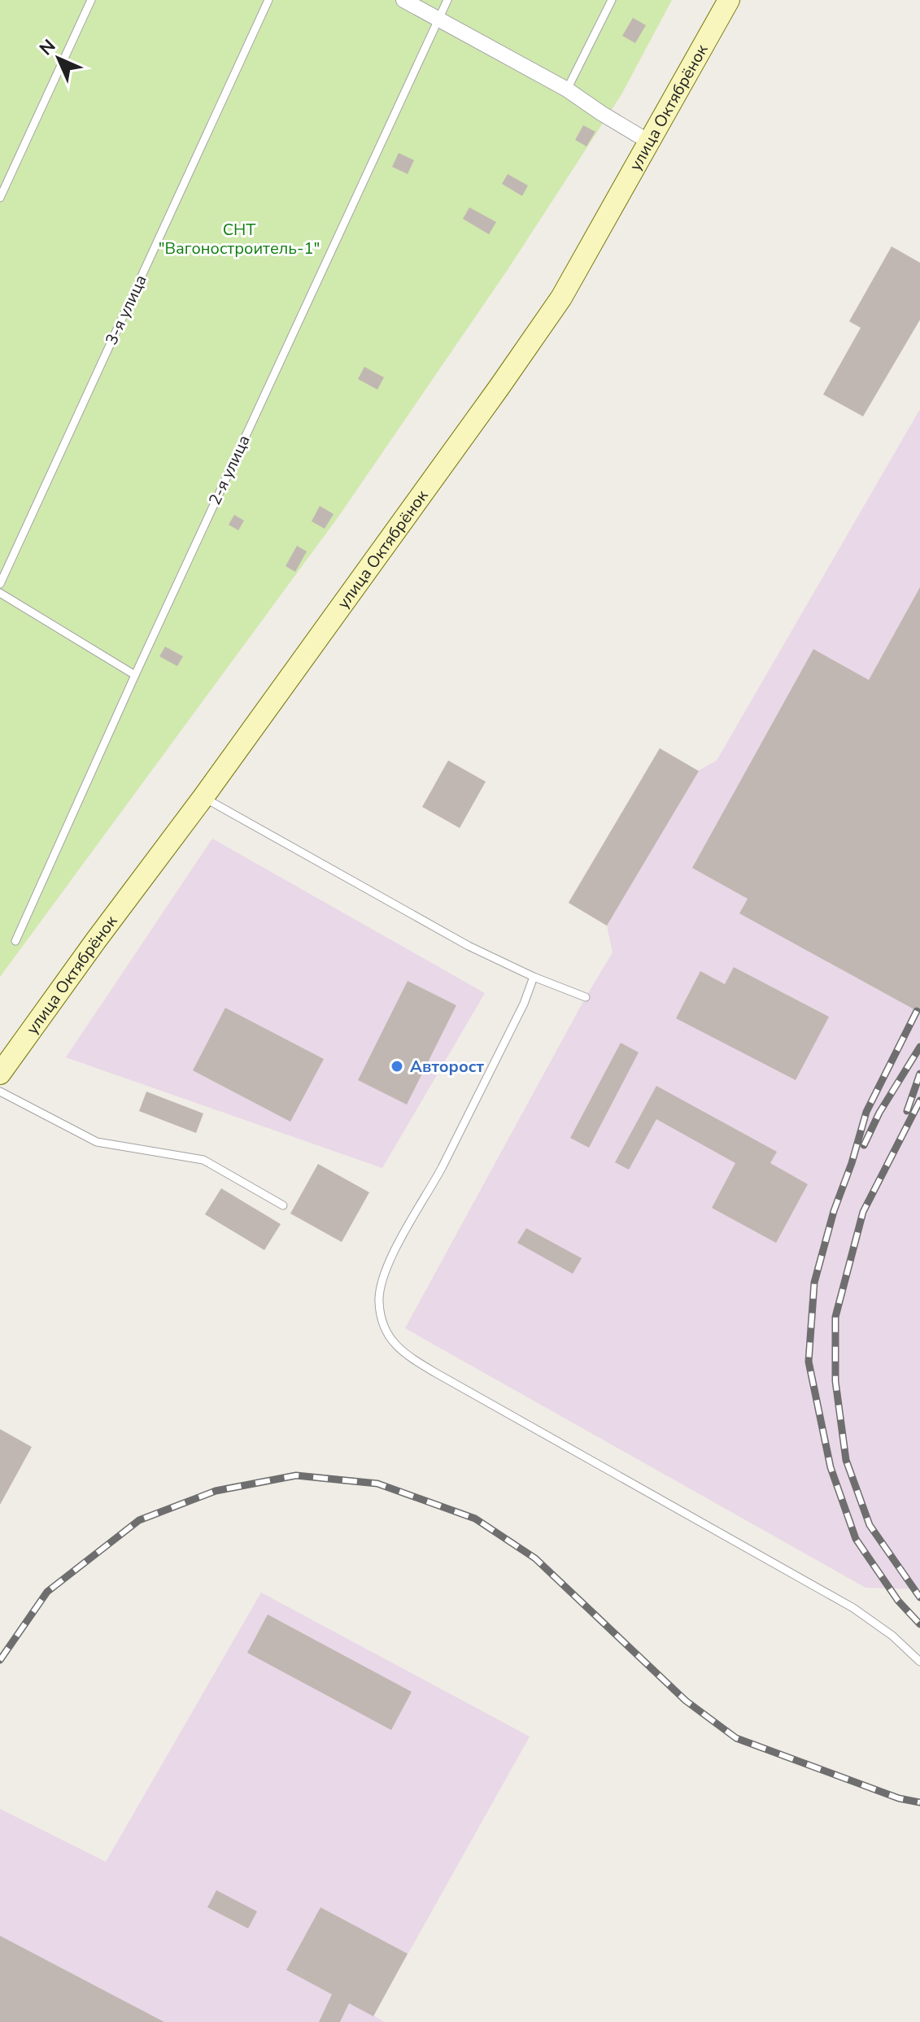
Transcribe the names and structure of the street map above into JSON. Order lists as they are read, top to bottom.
{
  "streets": {
    "street": ["улица Октябрёнок"],
    "lane": ["3-я улица", "2-я улица"]
  },
  "parks": ["СНТ \"Вагоностроитель-1\""],
  "places": ["Авторост"],
  "north": "top left"
}
